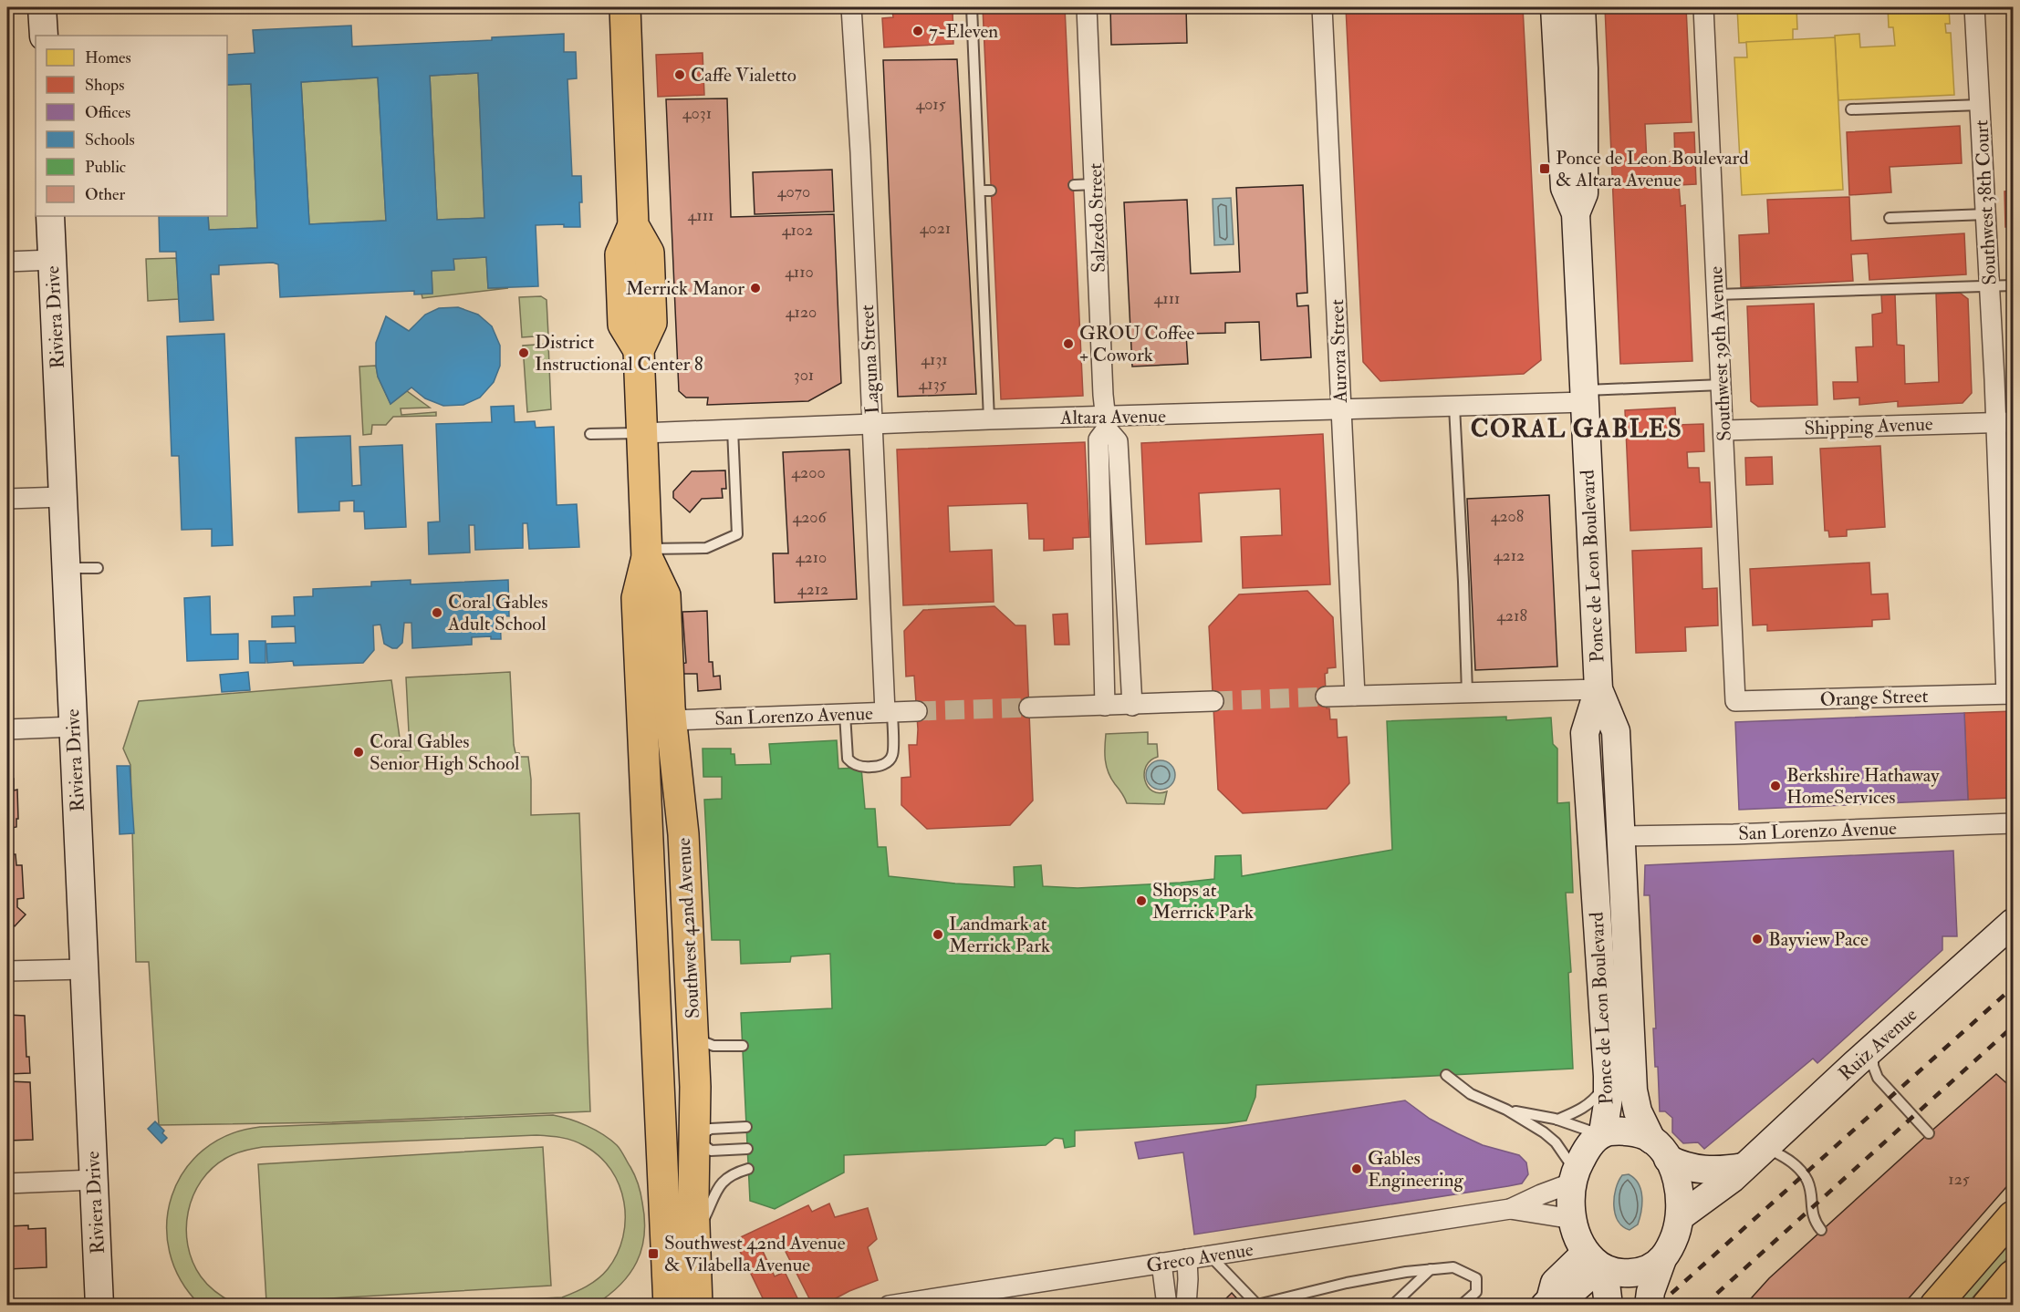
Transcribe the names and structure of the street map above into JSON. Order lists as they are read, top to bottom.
{
  "streets": {
    "main road": ["Southwest 42nd Avenue"],
    "street": [
      "Southwest 38th Court",
      "Salzedo Street",
      "Riviera Drive",
      "Aurora Street",
      "Southwest 39th Avenue",
      "Laguna Street",
      "Altara Avenue",
      "Shipping Avenue",
      "Ponce de Leon Boulevard",
      "Orange Street",
      "San Lorenzo Avenue",
      "Ruiz Avenue",
      "Greco Avenue"
    ]
  },
  "crossings": [
    ["Southwest 38th Court", "Shipping Avenue"],
    ["Southwest 38th Court", "Orange Street"],
    ["Salzedo Street", "Altara Avenue"],
    ["Aurora Street", "Altara Avenue"],
    ["Southwest 39th Avenue", "Shipping Avenue"],
    ["Southwest 39th Avenue", "Orange Street"],
    ["Laguna Street", "Altara Avenue"],
    ["Laguna Street", "San Lorenzo Avenue"],
    ["Altara Avenue", "Ponce de Leon Boulevard"],
    ["Altara Avenue", "Southwest 42nd Avenue"],
    ["Ponce de Leon Boulevard", "San Lorenzo Avenue"],
    ["Ponce de Leon Boulevard", "Ruiz Avenue"],
    ["Ponce de Leon Boulevard", "Greco Avenue"],
    ["San Lorenzo Avenue", "Southwest 42nd Avenue"],
    ["Ruiz Avenue", "Greco Avenue"]
  ],
  "districts": ["CORAL GABLES"],
  "places": {
    "other": [
      "7-Eleven",
      "Caffe Vialetto",
      "Merrick Manor",
      "GROU Coffee + Cowork",
      "District Instructional Center 8",
      "Coral Gables Adult School",
      "Coral Gables Senior High School",
      "Berkshire Hathaway HomeServices",
      "Shops at Merrick Park",
      "Landmark at Merrick Park",
      "Bayview Pace",
      "Gables Engineering"
    ],
    "transit": ["Ponce de Leon Boulevard & Altara Avenue", "Southwest 42nd Avenue & Vilabella Avenue"]
  },
  "house_numbers": [
    "4015",
    "4031",
    "4070",
    "4111",
    "4021",
    "4102",
    "4110",
    "4111",
    "4120",
    "4131",
    "301",
    "4135",
    "4200",
    "4208",
    "4206",
    "4212",
    "4210",
    "4212",
    "4218",
    "125"
  ],
  "legend": [
    "Homes",
    "Shops",
    "Offices",
    "Schools",
    "Public",
    "Other"
  ]
}
